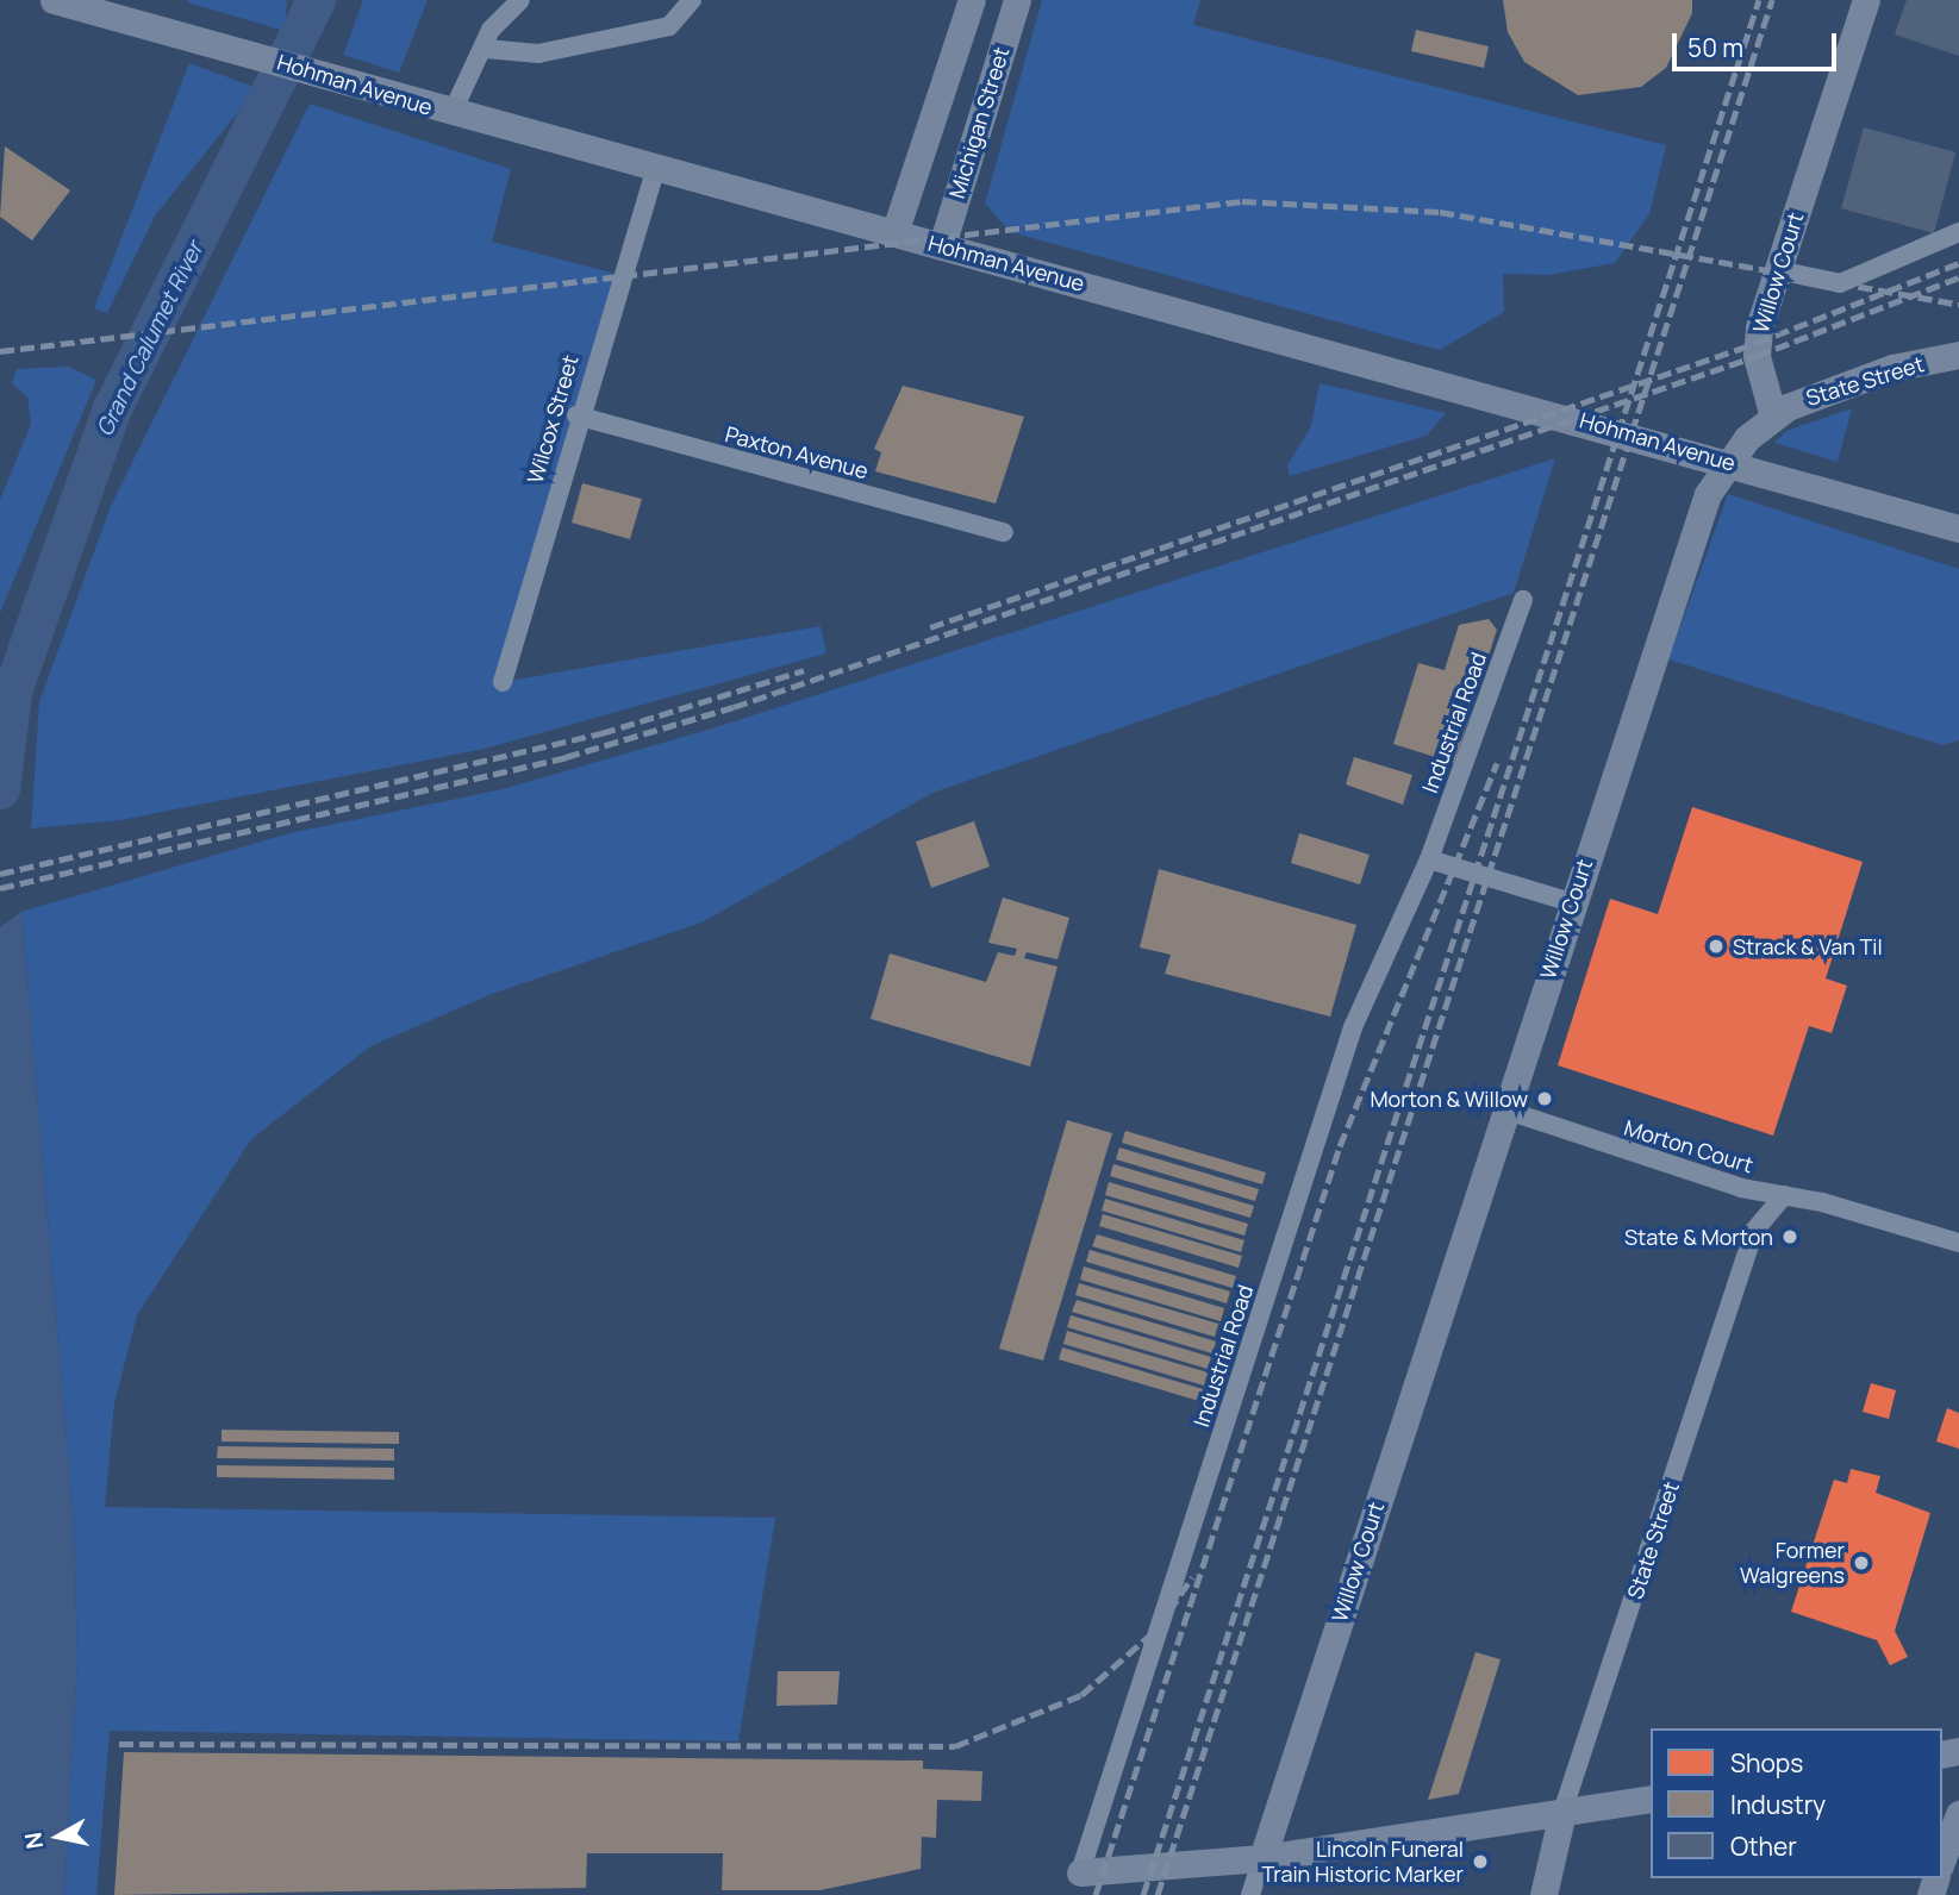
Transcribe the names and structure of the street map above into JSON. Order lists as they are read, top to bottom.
{
  "streets": {
    "street": [
      "Hohman Avenue",
      "Michigan Street",
      "Willow Court",
      "State Street",
      "Wilcox Street",
      "Paxton Avenue",
      "Industrial Road",
      "Morton Court"
    ]
  },
  "crossings": [
    ["Hohman Avenue", "Michigan Street"],
    ["Hohman Avenue", "Wilcox Street"],
    ["Willow Court", "State Street"],
    ["Willow Court", "Morton Court"],
    ["State Street", "Morton Court"],
    ["Wilcox Street", "Paxton Avenue"]
  ],
  "water": ["Grand Calumet River"],
  "places": [
    "Strack & Van Til",
    "Morton & Willow",
    "State & Morton",
    "Former Walgreens",
    "Lincoln Funeral Train Historic Marker"
  ],
  "legend": ["Shops", "Industry", "Other"],
  "scale_bar": "50 m",
  "north": "left"
}
